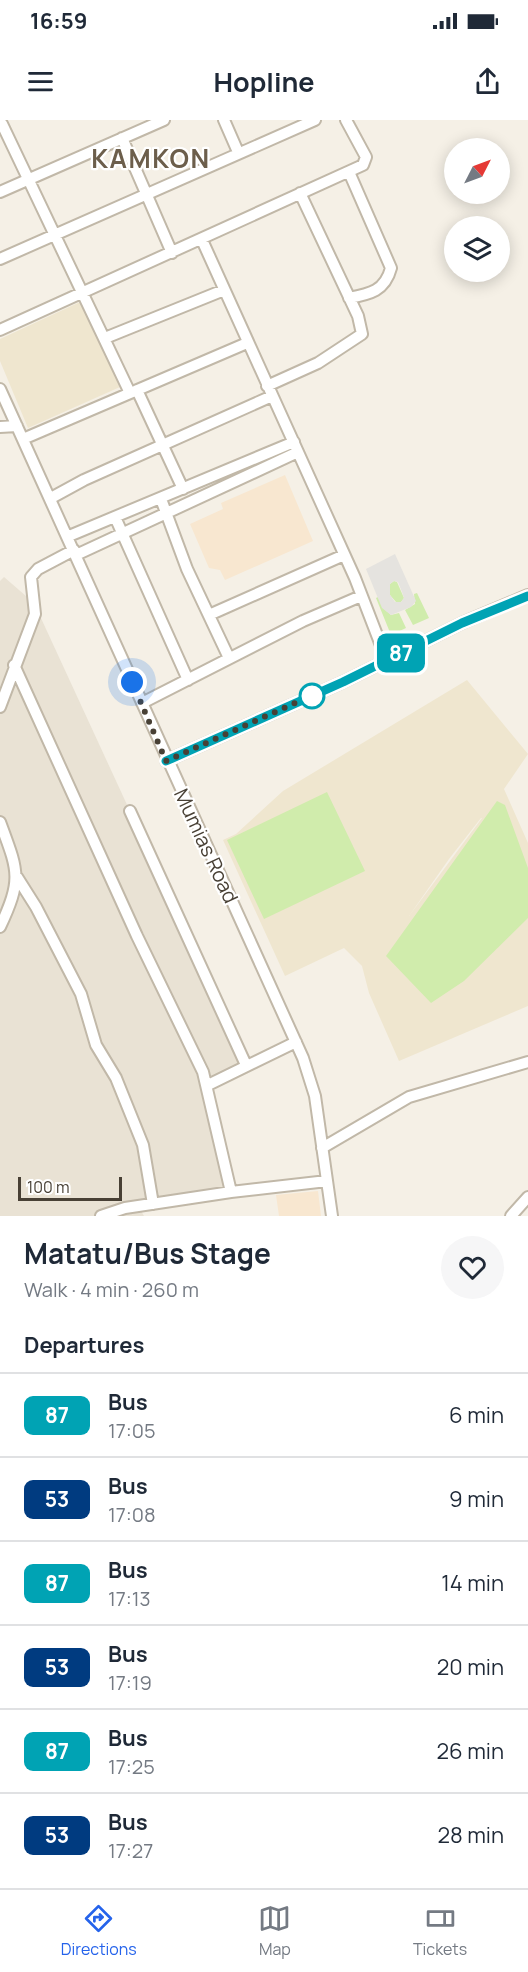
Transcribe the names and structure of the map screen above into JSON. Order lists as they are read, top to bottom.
{
  "streets": {
    "street": ["Mumias Road"]
  },
  "districts": ["KAMKON"],
  "lines": ["bus line 87"],
  "scale_bar": "100 m",
  "north": "top right",
  "page": {
    "status": "16:59",
    "header": "Hopline",
    "on_map": "87",
    "scale": "100 m",
    "heading": [
      ["Matatu/Bus Stage", "Walk · 4 min · 260 m"],
      "Departures"
    ],
    "list": [
      {
        "mark": "87",
        "name": "Bus",
        "note": "17:05",
        "value": "6 min"
      },
      {
        "mark": "53",
        "name": "Bus",
        "note": "17:08",
        "value": "9 min"
      },
      {
        "mark": "87",
        "name": "Bus",
        "note": "17:13",
        "value": "14 min"
      },
      {
        "mark": "53",
        "name": "Bus",
        "note": "17:19",
        "value": "20 min"
      },
      {
        "mark": "87",
        "name": "Bus",
        "note": "17:25",
        "value": "26 min"
      },
      {
        "mark": "53",
        "name": "Bus",
        "note": "17:27",
        "value": "28 min"
      }
    ],
    "tabs": ["Directions", "Map", "Tickets"]
  }
}
